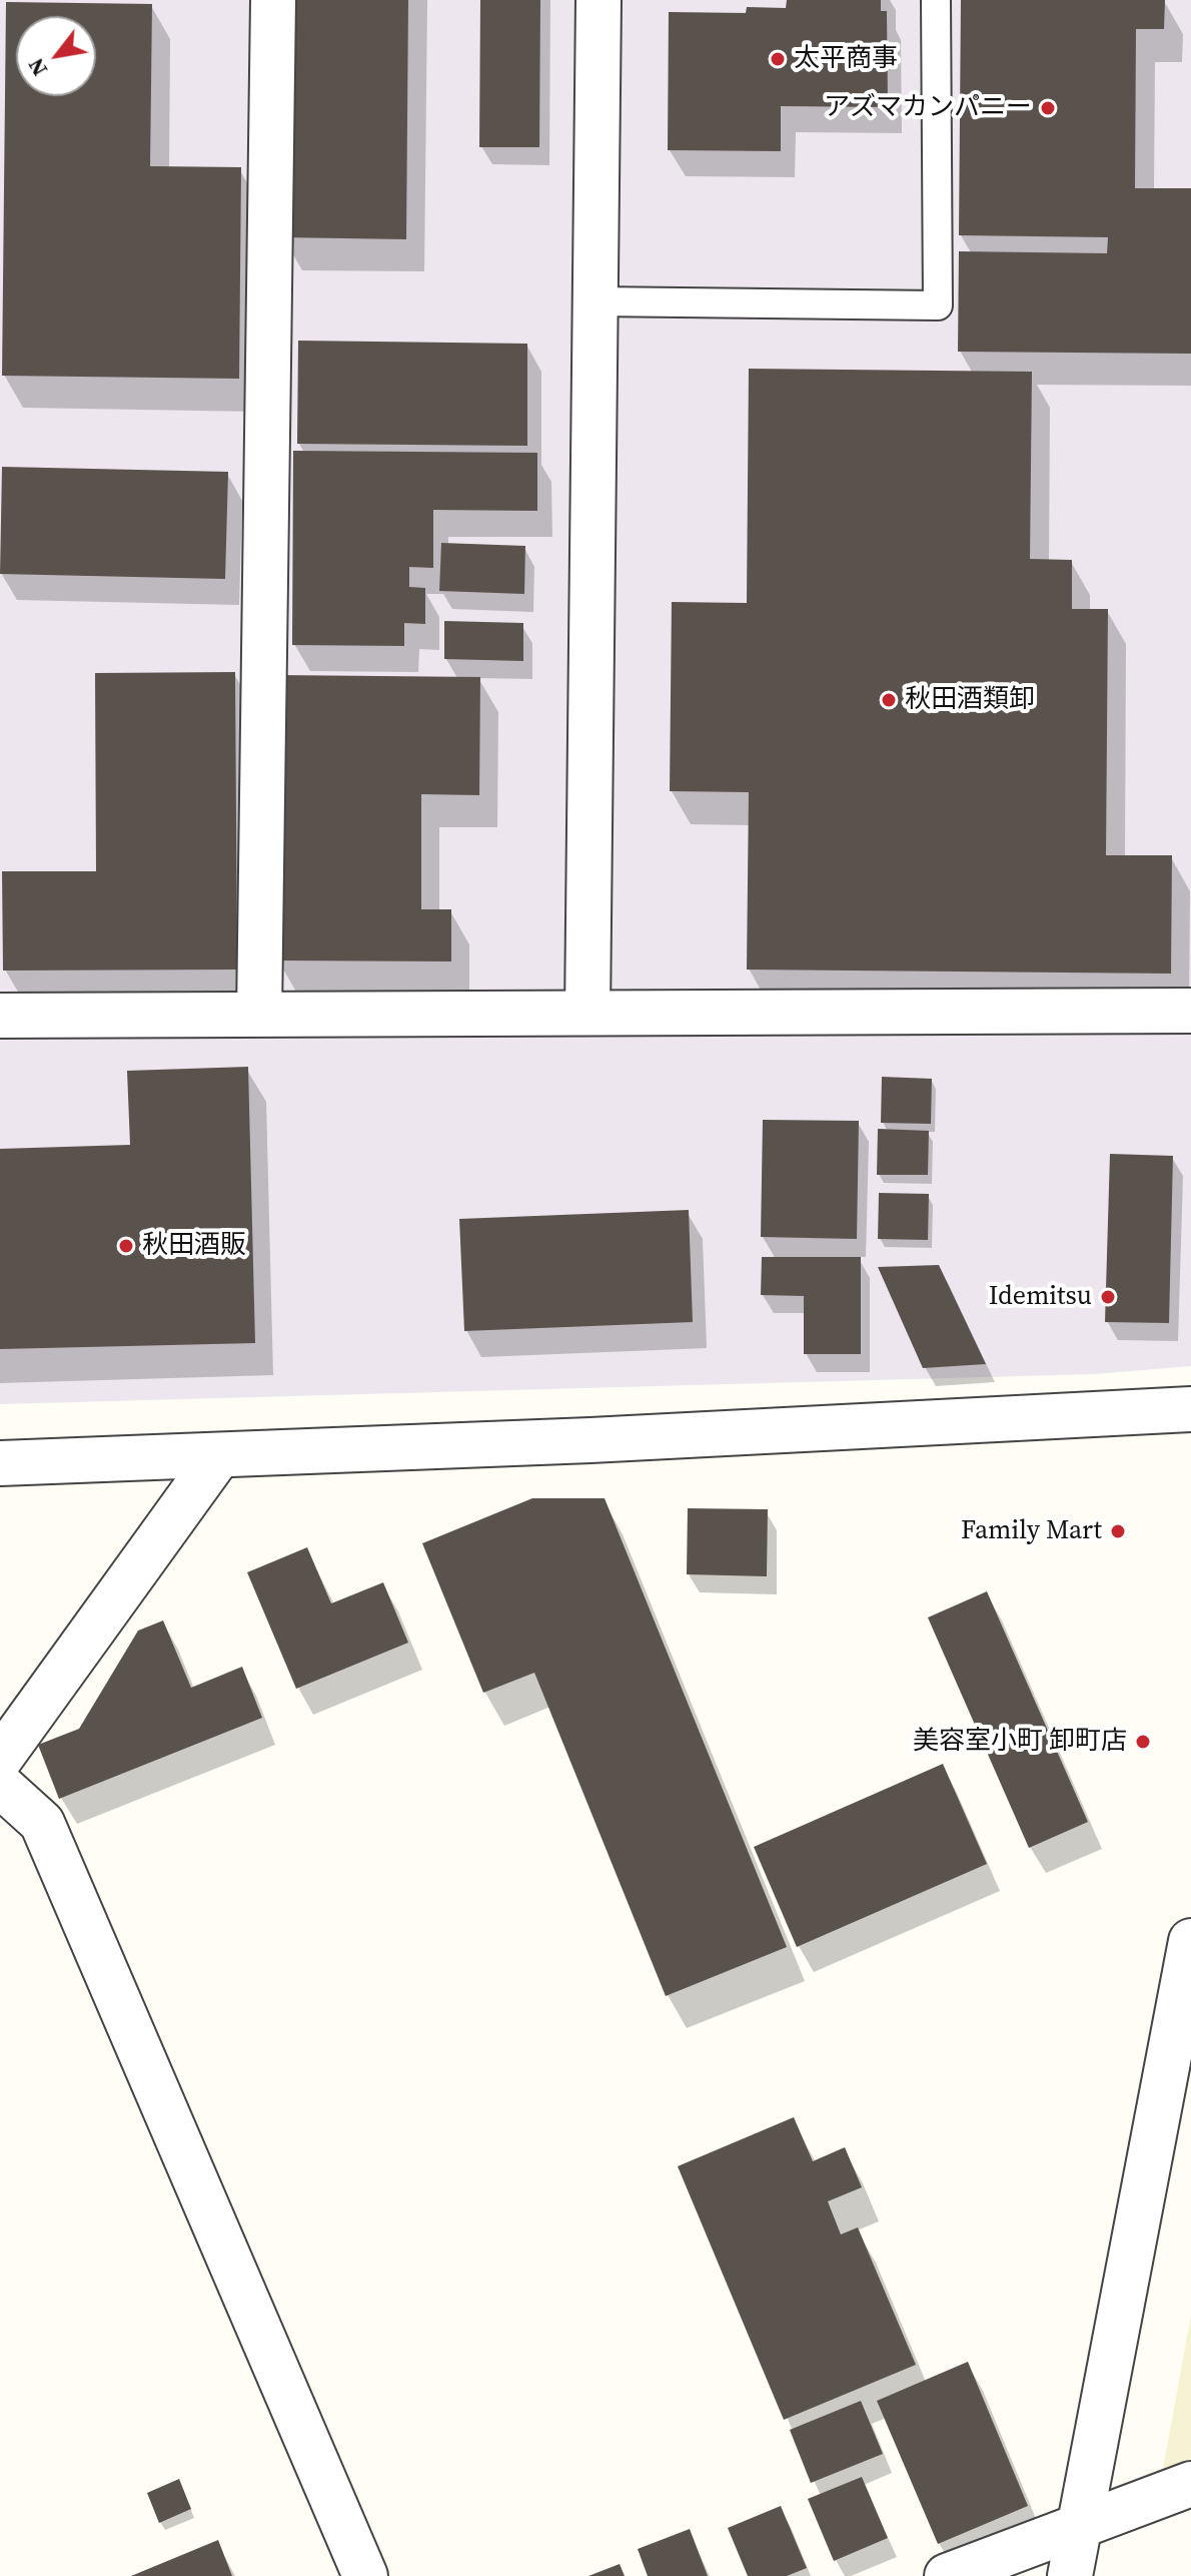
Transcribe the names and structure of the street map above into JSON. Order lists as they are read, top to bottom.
{
  "places": [
    "太平商事",
    "アズマカンパニー",
    "秋田酒類卸",
    "秋田酒販",
    "Idemitsu",
    "Family Mart",
    "美容室小町 卸町店"
  ],
  "north": "bottom left"
}
